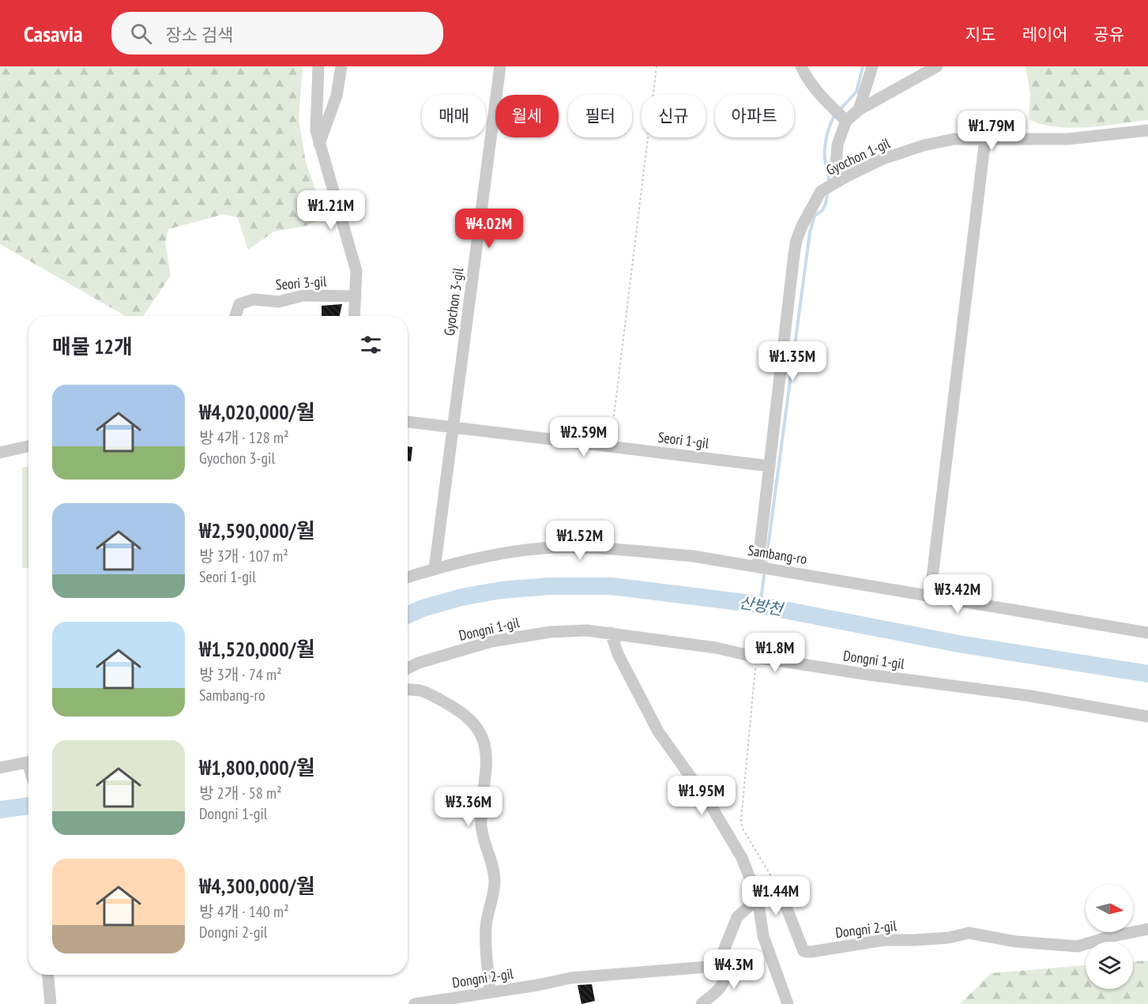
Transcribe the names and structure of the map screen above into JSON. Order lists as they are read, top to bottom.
{
  "streets": {
    "street": [
      "Gyochon 1-gil",
      "Seori 3-gil",
      "Gyochon 3-gil",
      "Seori 1-gil",
      "Sambang-ro",
      "Dongni 1-gil",
      "Dongni 2-gil"
    ]
  },
  "crossings": [
    ["Gyochon 1-gil", "Seori 1-gil"],
    ["Gyochon 1-gil", "Sambang-ro"],
    ["Gyochon 3-gil", "Seori 1-gil"]
  ],
  "water": ["산방천"],
  "north": "right",
  "page": {
    "header": "Casavia",
    "search": "장소 검색",
    "nav": ["지도", "레이어", "공유"],
    "chip": [
      "매매",
      "월세",
      "필터",
      "신규",
      "아파트"
    ],
    "price": [
      "₩1.79M",
      "₩1.21M",
      "₩4.02M",
      "₩1.35M",
      "₩2.59M",
      "₩1.52M",
      "₩3.42M",
      "₩1.8M",
      "₩1.95M",
      "₩3.36M",
      "₩1.44M",
      "₩4.3M"
    ],
    "heading": "매물 12개",
    "list": [
      {
        "name": "₩4,020,000/월",
        "note": "방 4개 · 128 m² · Gyochon 3-gil"
      },
      {
        "name": "₩2,590,000/월",
        "note": "방 3개 · 107 m² · Seori 1-gil"
      },
      {
        "name": "₩1,520,000/월",
        "note": "방 3개 · 74 m² · Sambang-ro"
      },
      {
        "name": "₩1,800,000/월",
        "note": "방 2개 · 58 m² · Dongni 1-gil"
      },
      {
        "name": "₩4,300,000/월",
        "note": "방 4개 · 140 m² · Dongni 2-gil"
      }
    ]
  }
}
